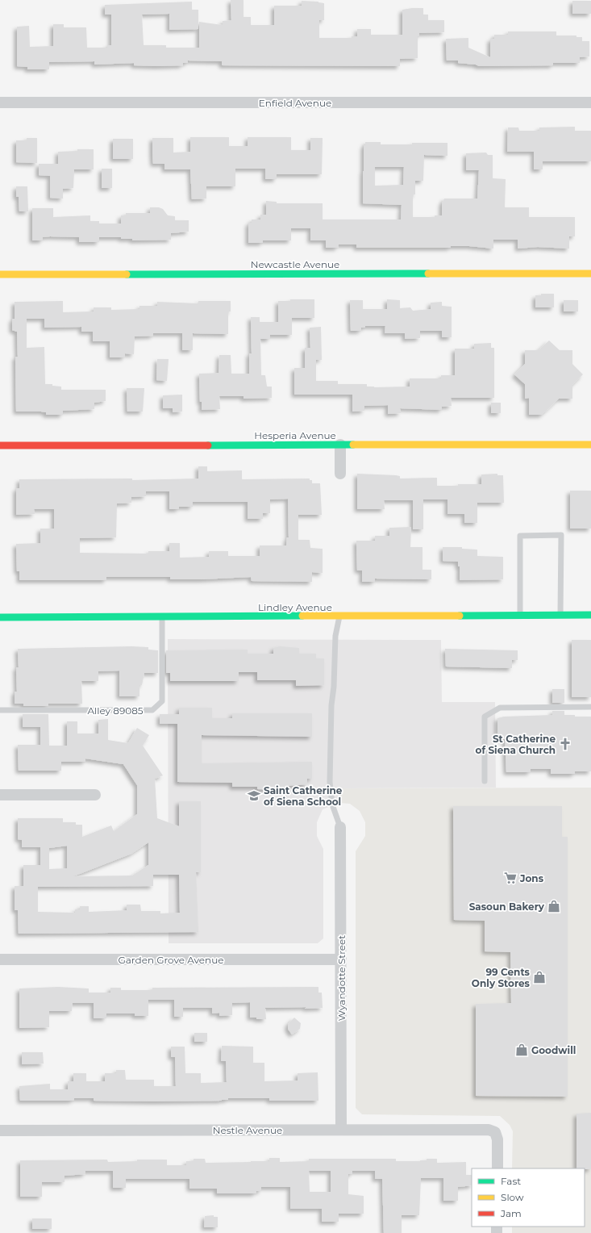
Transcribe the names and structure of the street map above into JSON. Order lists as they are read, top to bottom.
{
  "streets": {
    "street": [
      "Enfield Avenue",
      "Newcastle Avenue",
      "Hesperia Avenue",
      "Lindley Avenue",
      "Garden Grove Avenue",
      "Wyandotte Street",
      "Nestle Avenue"
    ],
    "lane": ["Alley 89085"]
  },
  "crossings": [
    ["Lindley Avenue", "Alley 89085"],
    ["Garden Grove Avenue", "Wyandotte Street"],
    ["Wyandotte Street", "Nestle Avenue"]
  ],
  "places": {
    "church": ["St Catherine of Siena Church"],
    "school or university": ["Saint Catherine of Siena School"],
    "supermarket": ["Jons"],
    "shop": ["Sasoun Bakery", "99 Cents Only Stores", "Goodwill"]
  },
  "legend": ["Fast", "Slow", "Jam"]
}
